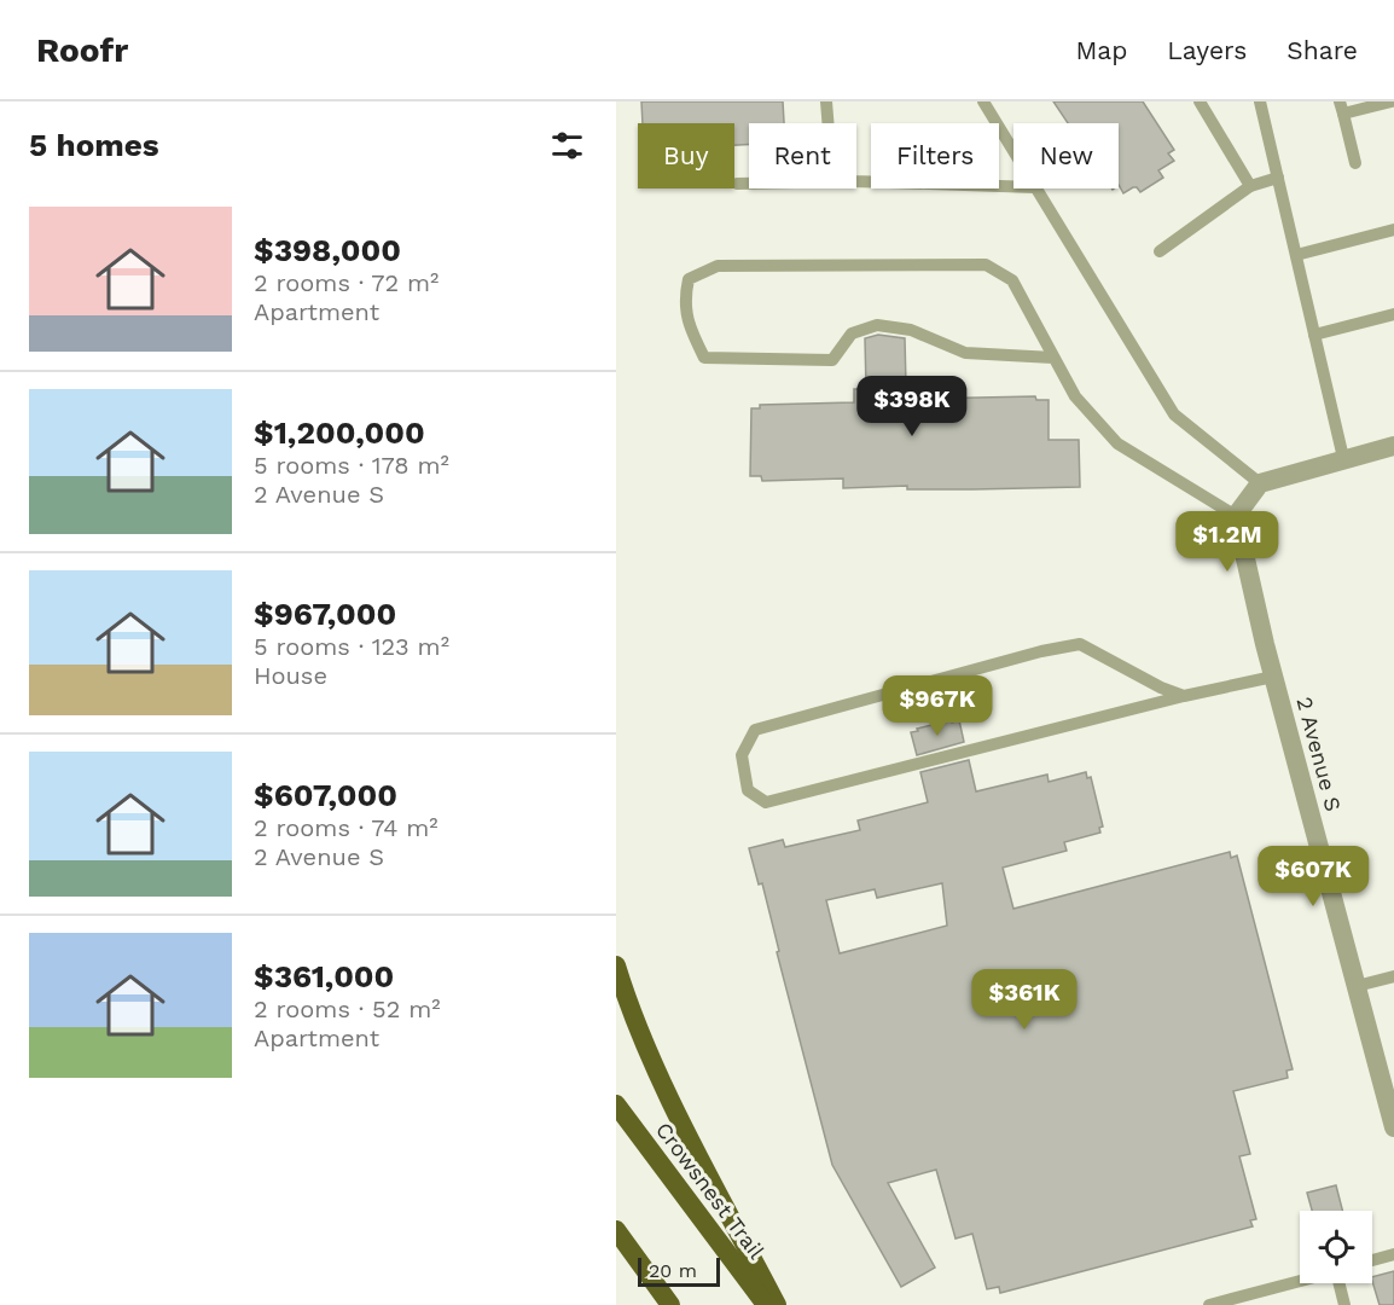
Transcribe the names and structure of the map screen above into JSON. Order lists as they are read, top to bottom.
{
  "streets": {
    "highway": ["Crowsnest Trail"],
    "street": ["2 Avenue S"]
  },
  "scale_bar": "20 m",
  "page": {
    "header": "Roofr",
    "nav": ["Map", "Layers", "Share"],
    "heading": "5 homes",
    "chip": [
      "Buy",
      "Rent",
      "Filters",
      "New"
    ],
    "list": [
      {
        "name": "$398,000",
        "note": "2 rooms · 72 m² · Apartment"
      },
      {
        "name": "$1,200,000",
        "note": "5 rooms · 178 m² · 2 Avenue S"
      },
      {
        "name": "$967,000",
        "note": "5 rooms · 123 m² · House"
      },
      {
        "name": "$607,000",
        "note": "2 rooms · 74 m² · 2 Avenue S"
      },
      {
        "name": "$361,000",
        "note": "2 rooms · 52 m² · Apartment"
      }
    ],
    "price": [
      "$398K",
      "$1.2M",
      "$967K",
      "$607K",
      "$361K"
    ],
    "scale": "20 m"
  }
}
